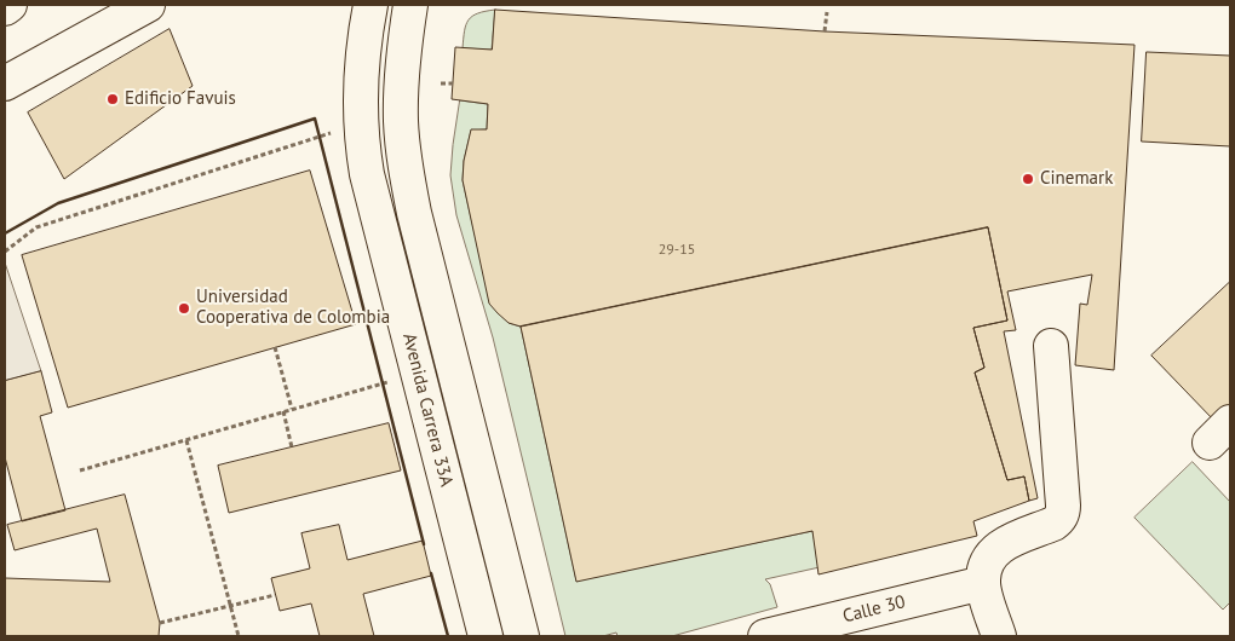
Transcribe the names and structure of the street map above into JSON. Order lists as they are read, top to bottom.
{
  "streets": {
    "main road": ["Avenida Carrera 33A", "Calle 30"]
  },
  "places": ["Edificio Favuis", "Cinemark", "Universidad Cooperativa de Colombia"],
  "house_numbers": ["29-15"]
}
